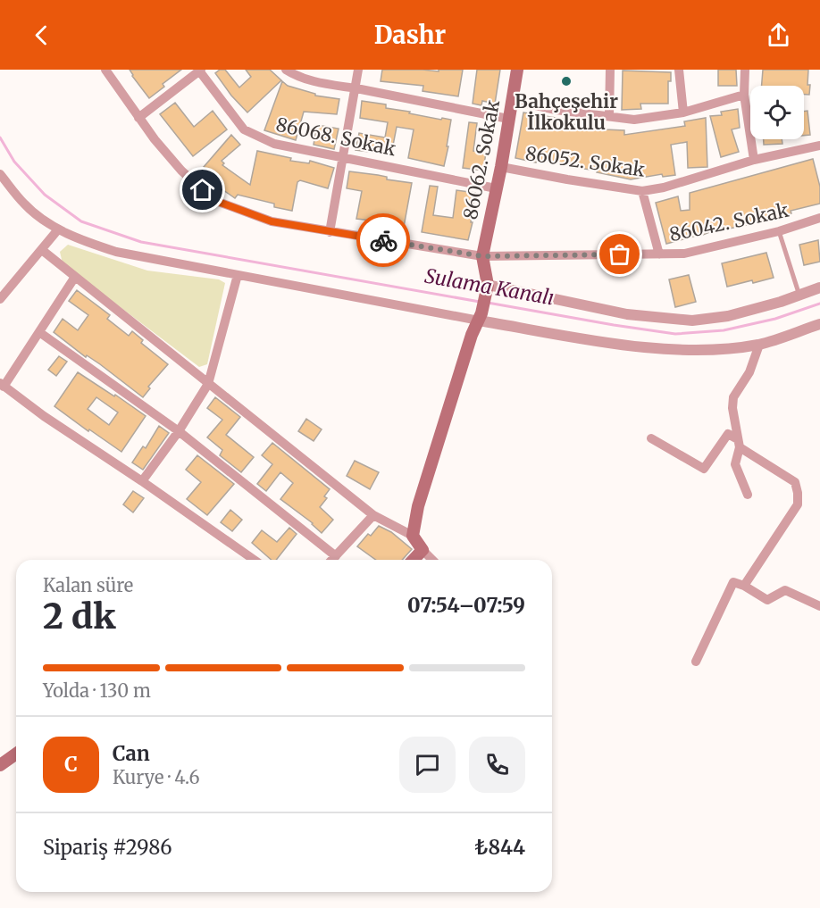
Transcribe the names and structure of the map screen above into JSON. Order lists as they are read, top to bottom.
{
  "streets": {
    "main road": ["86062. Sokak"],
    "street": ["86068. Sokak", "86052. Sokak", "86042. Sokak"]
  },
  "crossings": [
    ["86068. Sokak", "86062. Sokak"],
    ["86062. Sokak", "86052. Sokak"],
    ["86062. Sokak", "86042. Sokak"]
  ],
  "water": ["Sulama Kanalı"],
  "places": ["Bahçeşehir İlkokulu"],
  "page": {
    "header": "Dashr",
    "heading": ["2 dk", "Kalan süre", "07:54–07:59"],
    "panel": [
      "Can",
      "Kurye · 4.6",
      "Sipariş #2986",
      "₺844"
    ],
    "bar": "Yolda · 130 m",
    "round": "C"
  }
}
